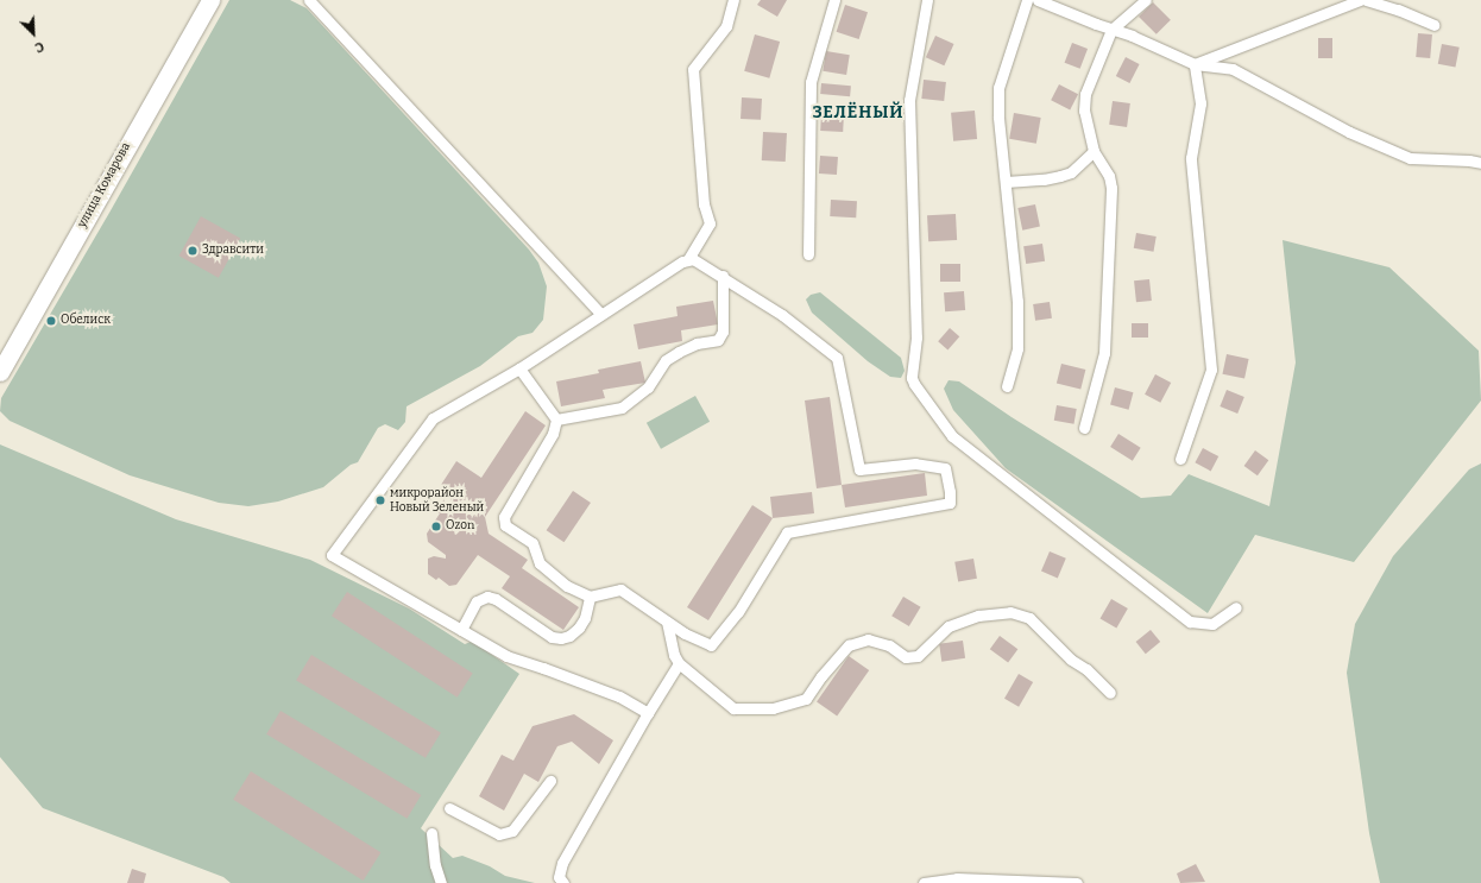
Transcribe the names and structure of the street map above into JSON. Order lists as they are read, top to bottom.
{
  "streets": {
    "main road": ["улица Комарова"]
  },
  "districts": ["ЗЕЛЁНЫЙ"],
  "places": [
    "Здравсити",
    "Обелиск",
    "микрорайон Новый Зеленый",
    "Ozon"
  ],
  "north": "bottom right"
}
